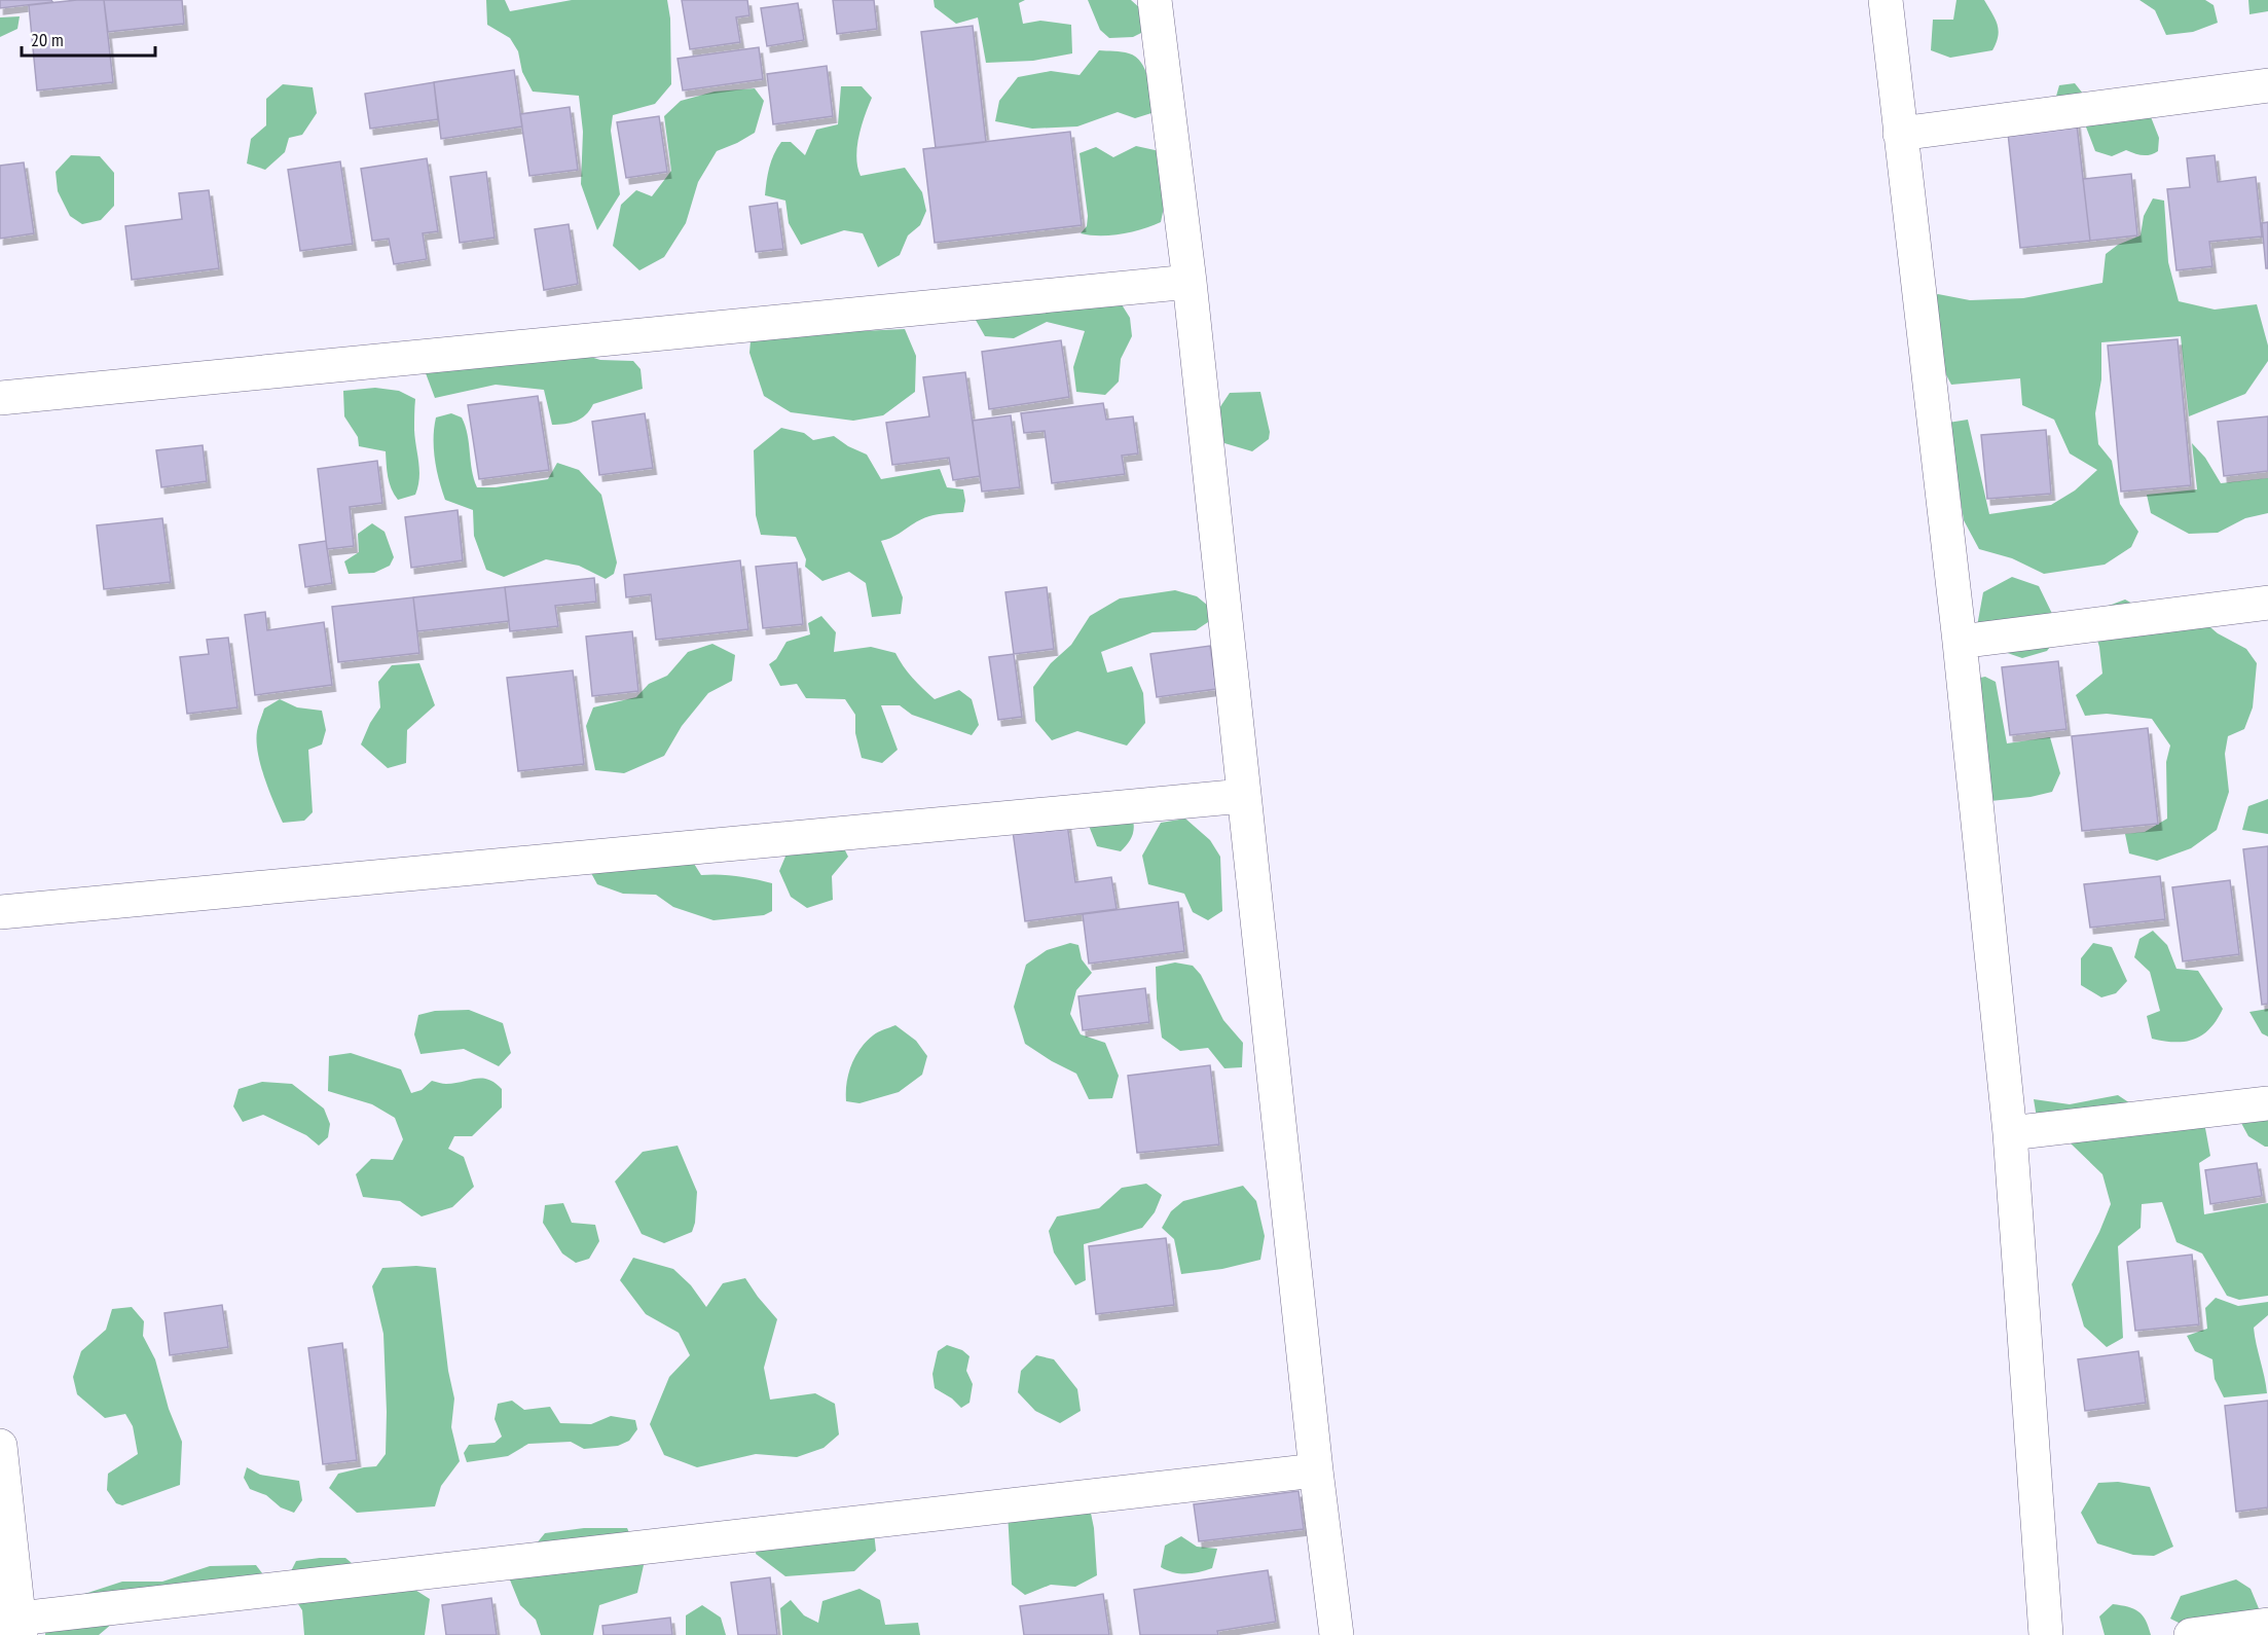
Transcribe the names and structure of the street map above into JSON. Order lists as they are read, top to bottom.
{
  "scale_bar": "20 m"
}
